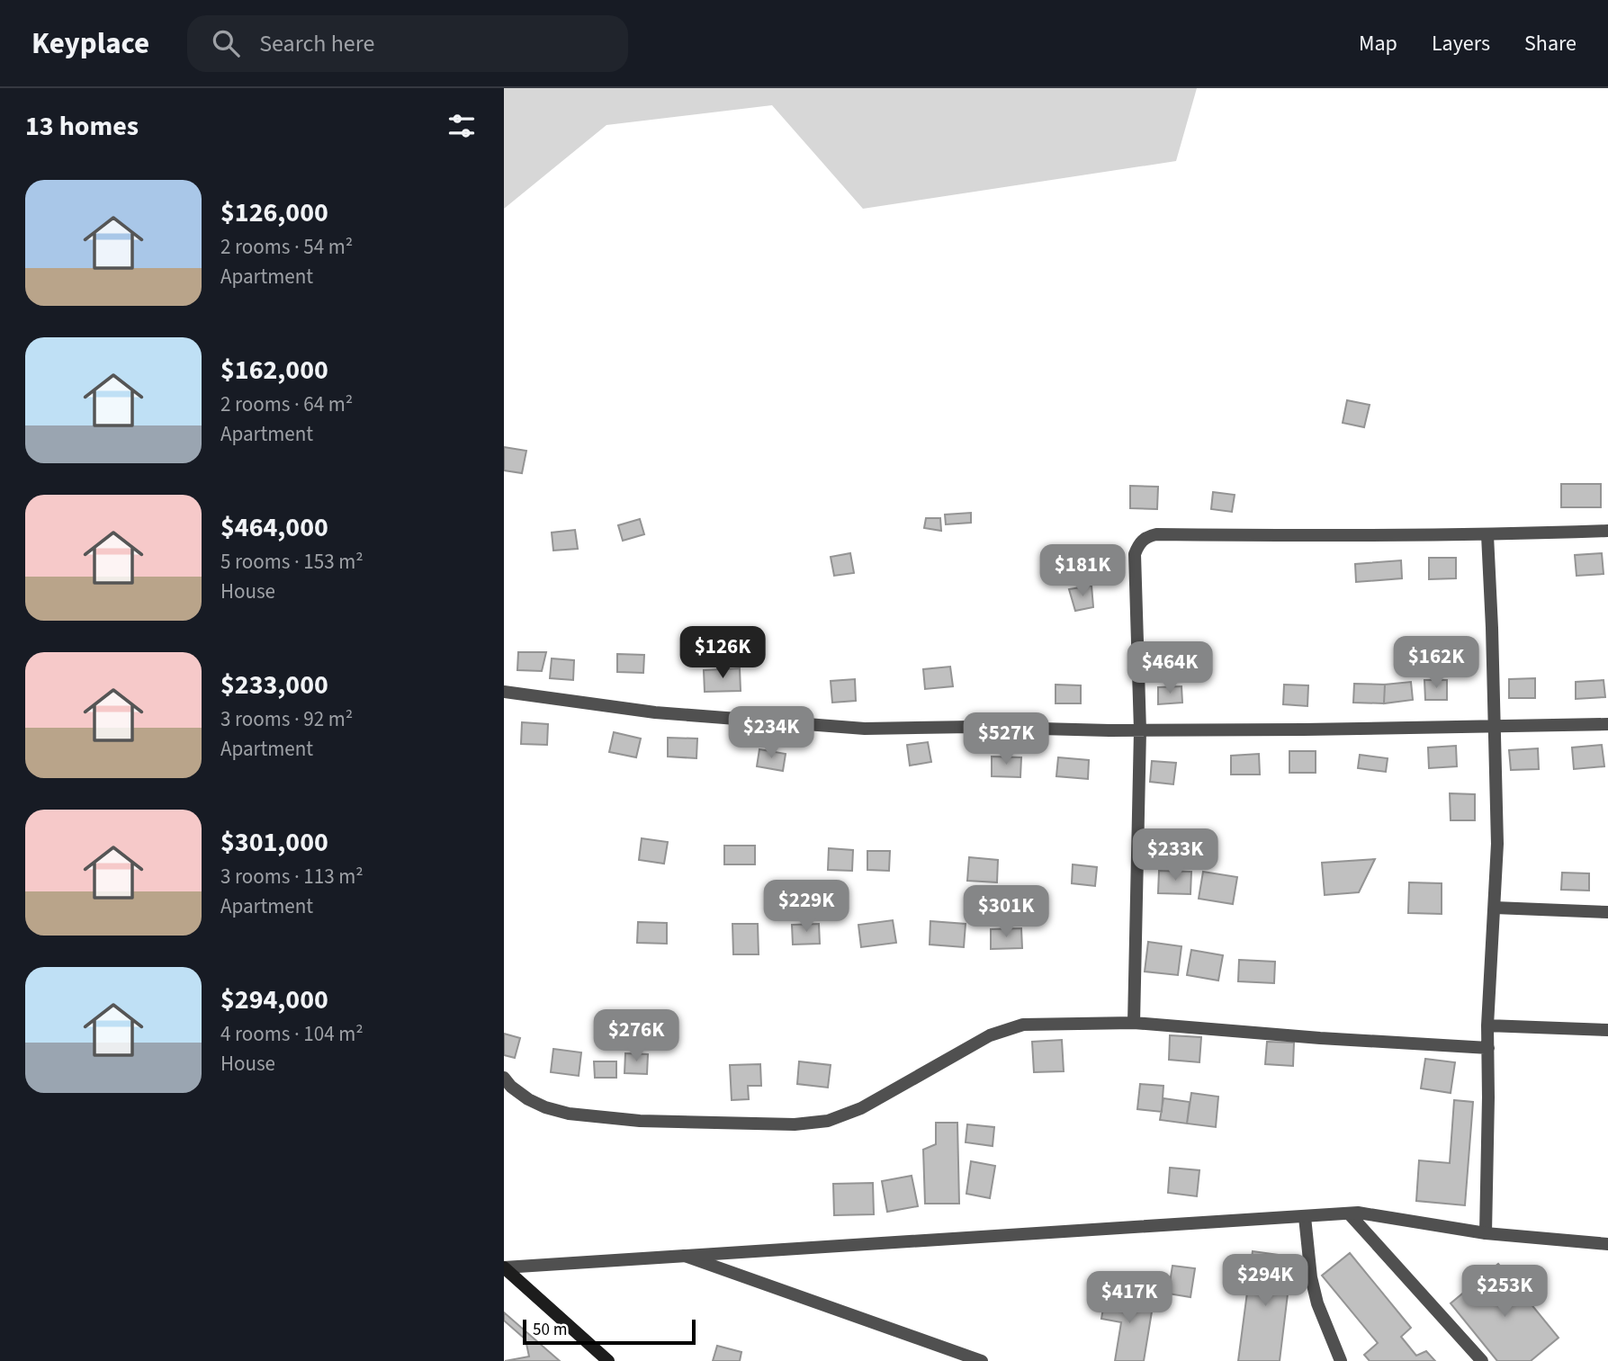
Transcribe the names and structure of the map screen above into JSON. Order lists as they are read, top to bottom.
{
  "scale_bar": "50 m",
  "page": {
    "header": "Keyplace",
    "search": "Search here",
    "nav": ["Map", "Layers", "Share"],
    "heading": "13 homes",
    "list": [
      {
        "name": "$126,000",
        "note": "2 rooms · 54 m² · Apartment"
      },
      {
        "name": "$162,000",
        "note": "2 rooms · 64 m² · Apartment"
      },
      {
        "name": "$464,000",
        "note": "5 rooms · 153 m² · House"
      },
      {
        "name": "$233,000",
        "note": "3 rooms · 92 m² · Apartment"
      },
      {
        "name": "$301,000",
        "note": "3 rooms · 113 m² · Apartment"
      },
      {
        "name": "$294,000",
        "note": "4 rooms · 104 m² · House"
      }
    ],
    "price": [
      "$181K",
      "$126K",
      "$162K",
      "$464K",
      "$234K",
      "$527K",
      "$233K",
      "$229K",
      "$301K",
      "$276K",
      "$294K",
      "$253K",
      "$417K"
    ],
    "scale": "50 m"
  }
}
